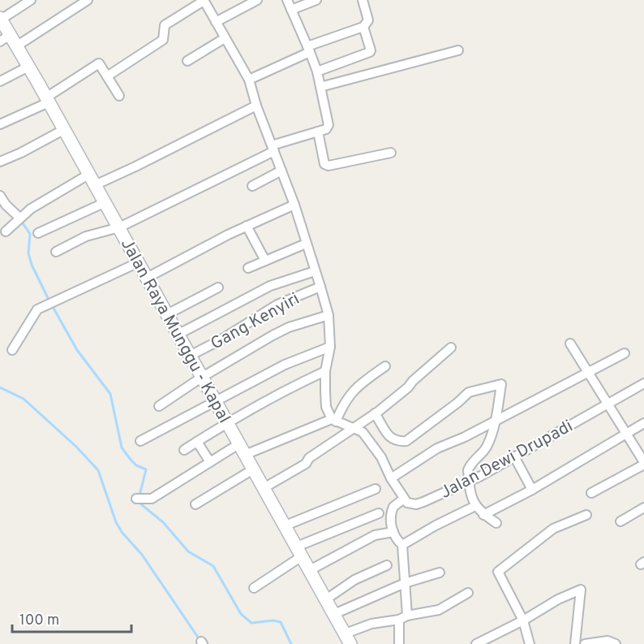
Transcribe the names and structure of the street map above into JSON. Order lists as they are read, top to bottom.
{
  "streets": {
    "street": ["Gang Kenyiri", "Jalan Raya Munggu - Kapal", "Jalan Dewi Drupadi"]
  },
  "crossings": [
    ["Gang Kenyiri", "Jalan Raya Munggu - Kapal"]
  ],
  "scale_bar": "100 m"
}
